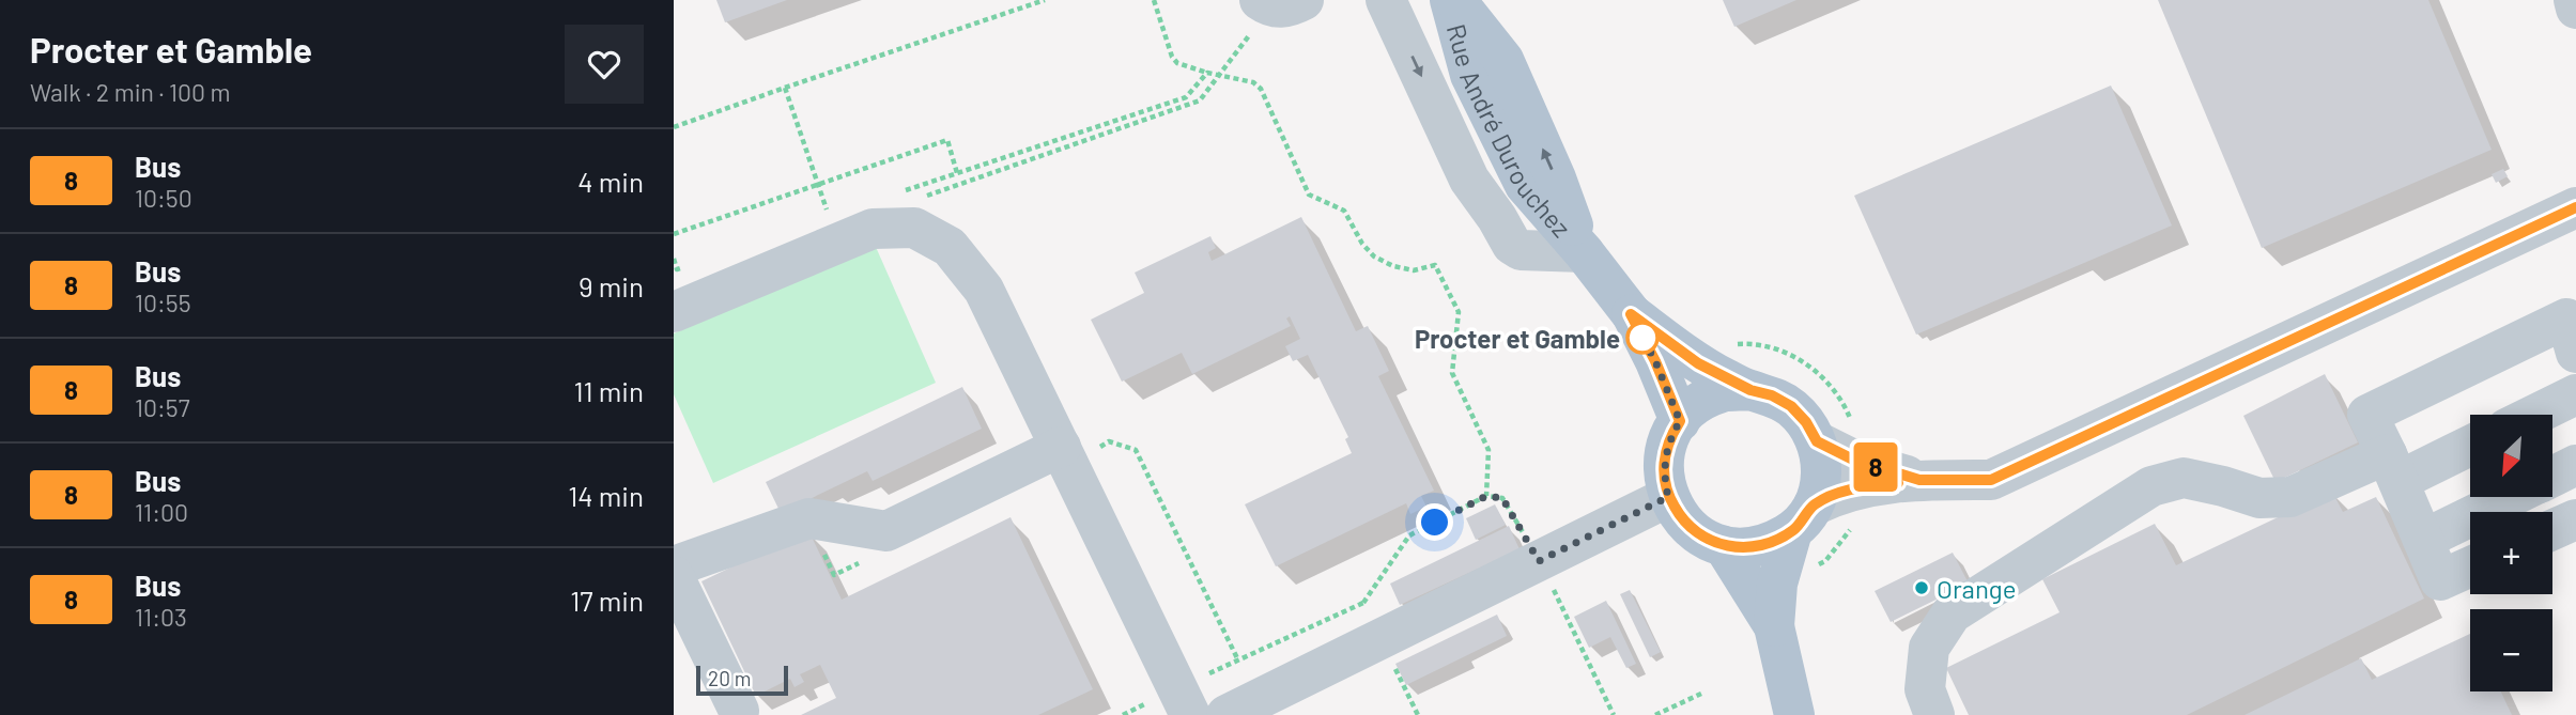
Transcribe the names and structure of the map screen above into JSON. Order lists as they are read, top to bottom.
{
  "streets": {
    "main road": ["Rue André Durouchez"]
  },
  "places": ["Procter et Gamble", "Orange"],
  "lines": ["bus line 8"],
  "scale_bar": "20 m",
  "north": "bottom left",
  "page": {
    "heading": ["Procter et Gamble", "Walk · 2 min · 100 m"],
    "on_map": "8",
    "list": [
      {
        "mark": "8",
        "name": "Bus",
        "note": "10:50",
        "value": "4 min"
      },
      {
        "mark": "8",
        "name": "Bus",
        "note": "10:55",
        "value": "9 min"
      },
      {
        "mark": "8",
        "name": "Bus",
        "note": "10:57",
        "value": "11 min"
      },
      {
        "mark": "8",
        "name": "Bus",
        "note": "11:00",
        "value": "14 min"
      },
      {
        "mark": "8",
        "name": "Bus",
        "note": "11:03",
        "value": "17 min"
      }
    ],
    "map_buttons": ["+", "−"],
    "scale": "20 m"
  }
}
